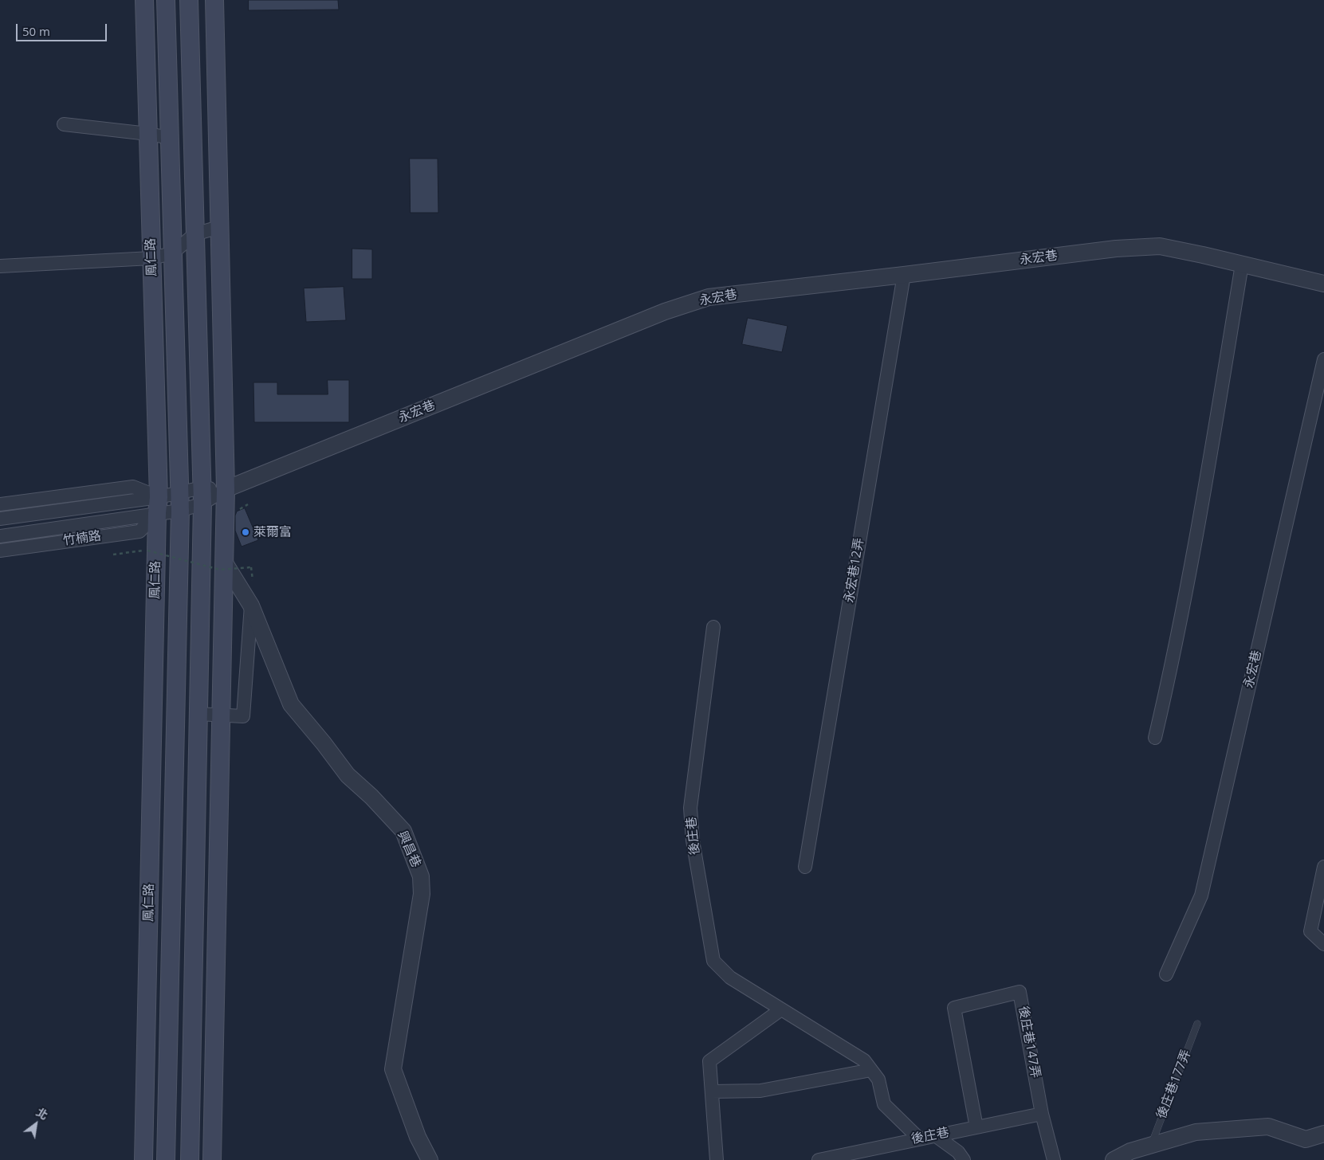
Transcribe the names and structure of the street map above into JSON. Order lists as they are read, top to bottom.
{
  "streets": {
    "main road": ["鳳仁路"],
    "street": [
      "永宏巷",
      "竹楠路",
      "永宏巷12弄",
      "後庄巷",
      "興昌巷",
      "後庄巷147弄"
    ],
    "lane": ["後庄巷177弄"]
  },
  "crossings": [
    ["鳳仁路", "竹楠路"],
    ["永宏巷", "竹楠路"],
    ["永宏巷", "永宏巷12弄"],
    ["後庄巷", "後庄巷147弄"]
  ],
  "places": ["萊爾富"],
  "scale_bar": "50 m",
  "north": "top right"
}
